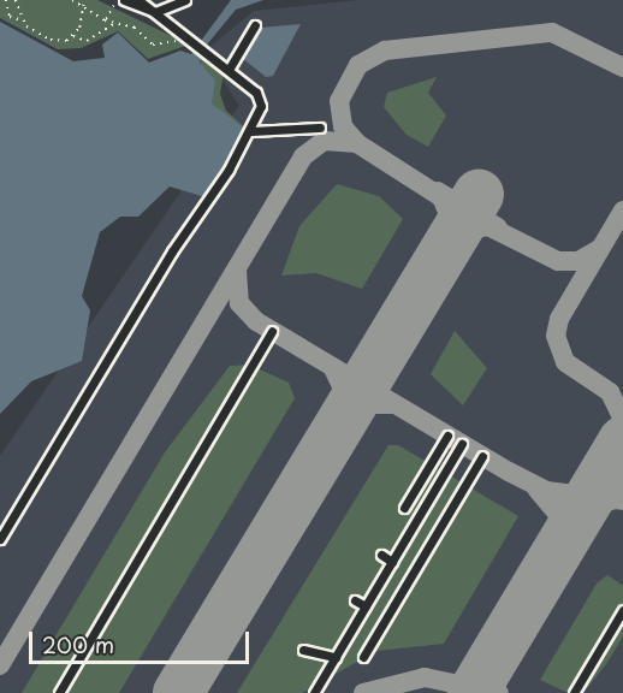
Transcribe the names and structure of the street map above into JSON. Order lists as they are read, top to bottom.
{
  "scale_bar": "200 m"
}
